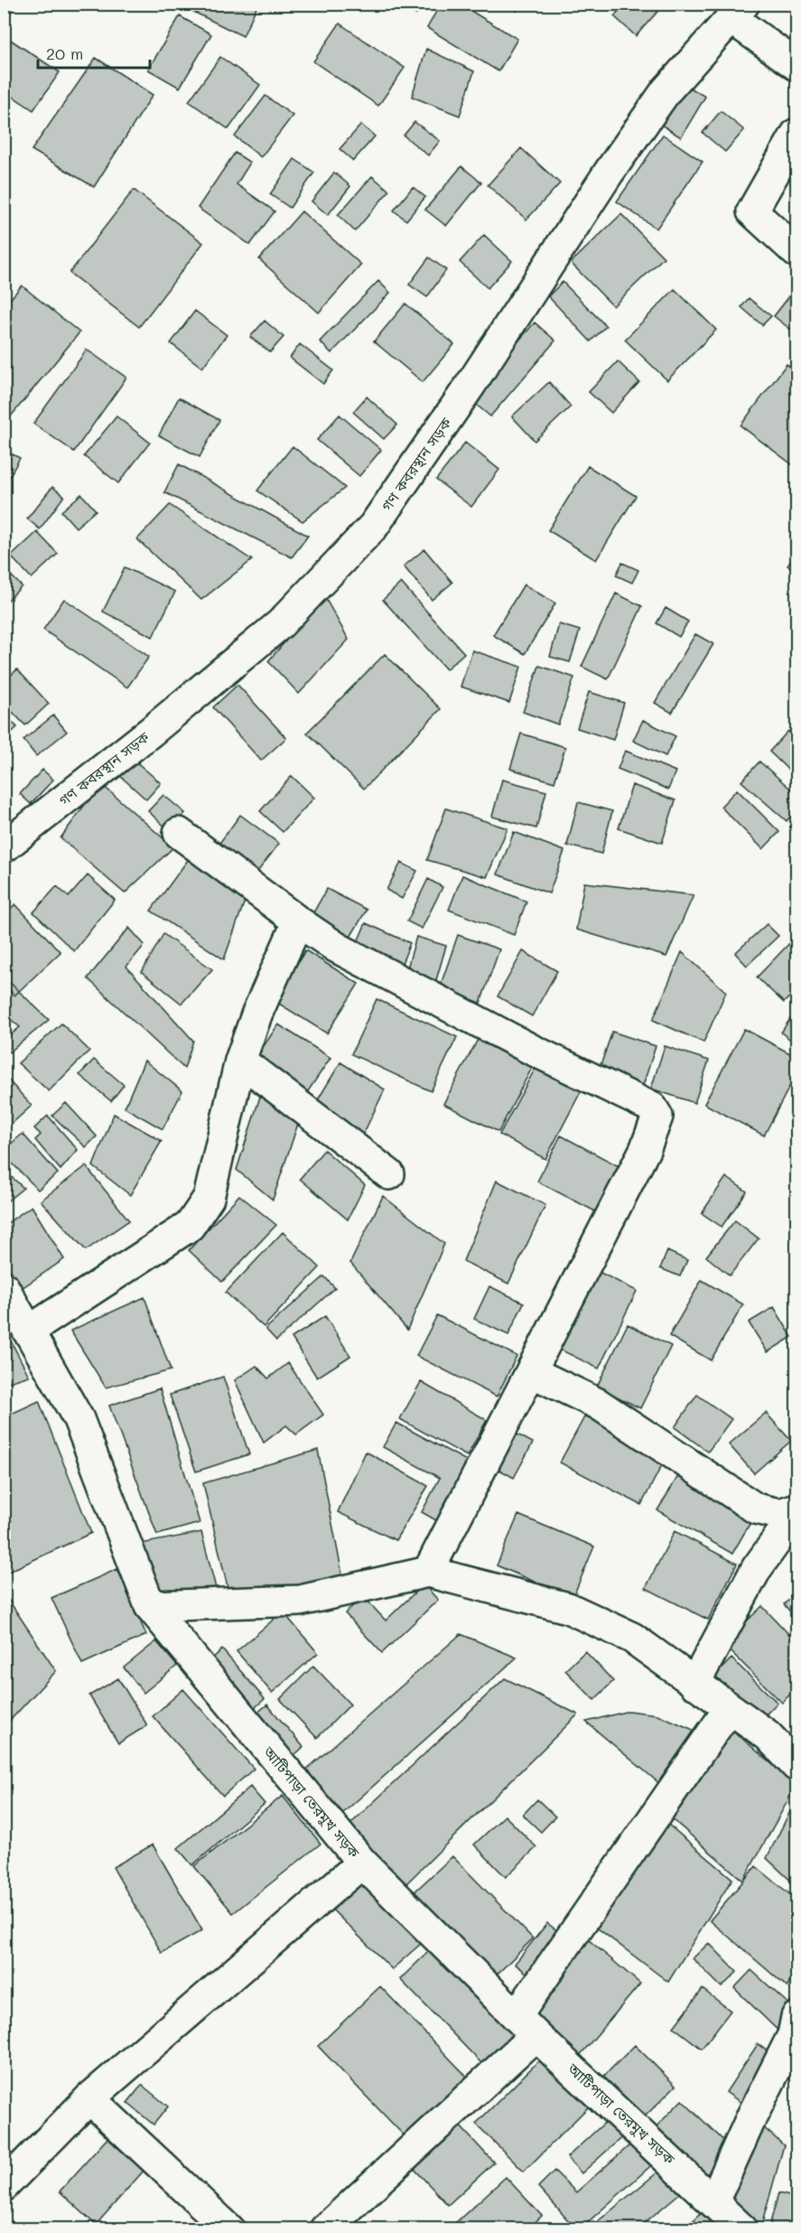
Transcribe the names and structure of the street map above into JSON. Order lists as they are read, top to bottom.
{
  "streets": {
    "street": ["গণ কবরস্থান সড়ক", "আটিপাড়া তেরমুখ সড়ক"]
  },
  "scale_bar": "20 m"
}
